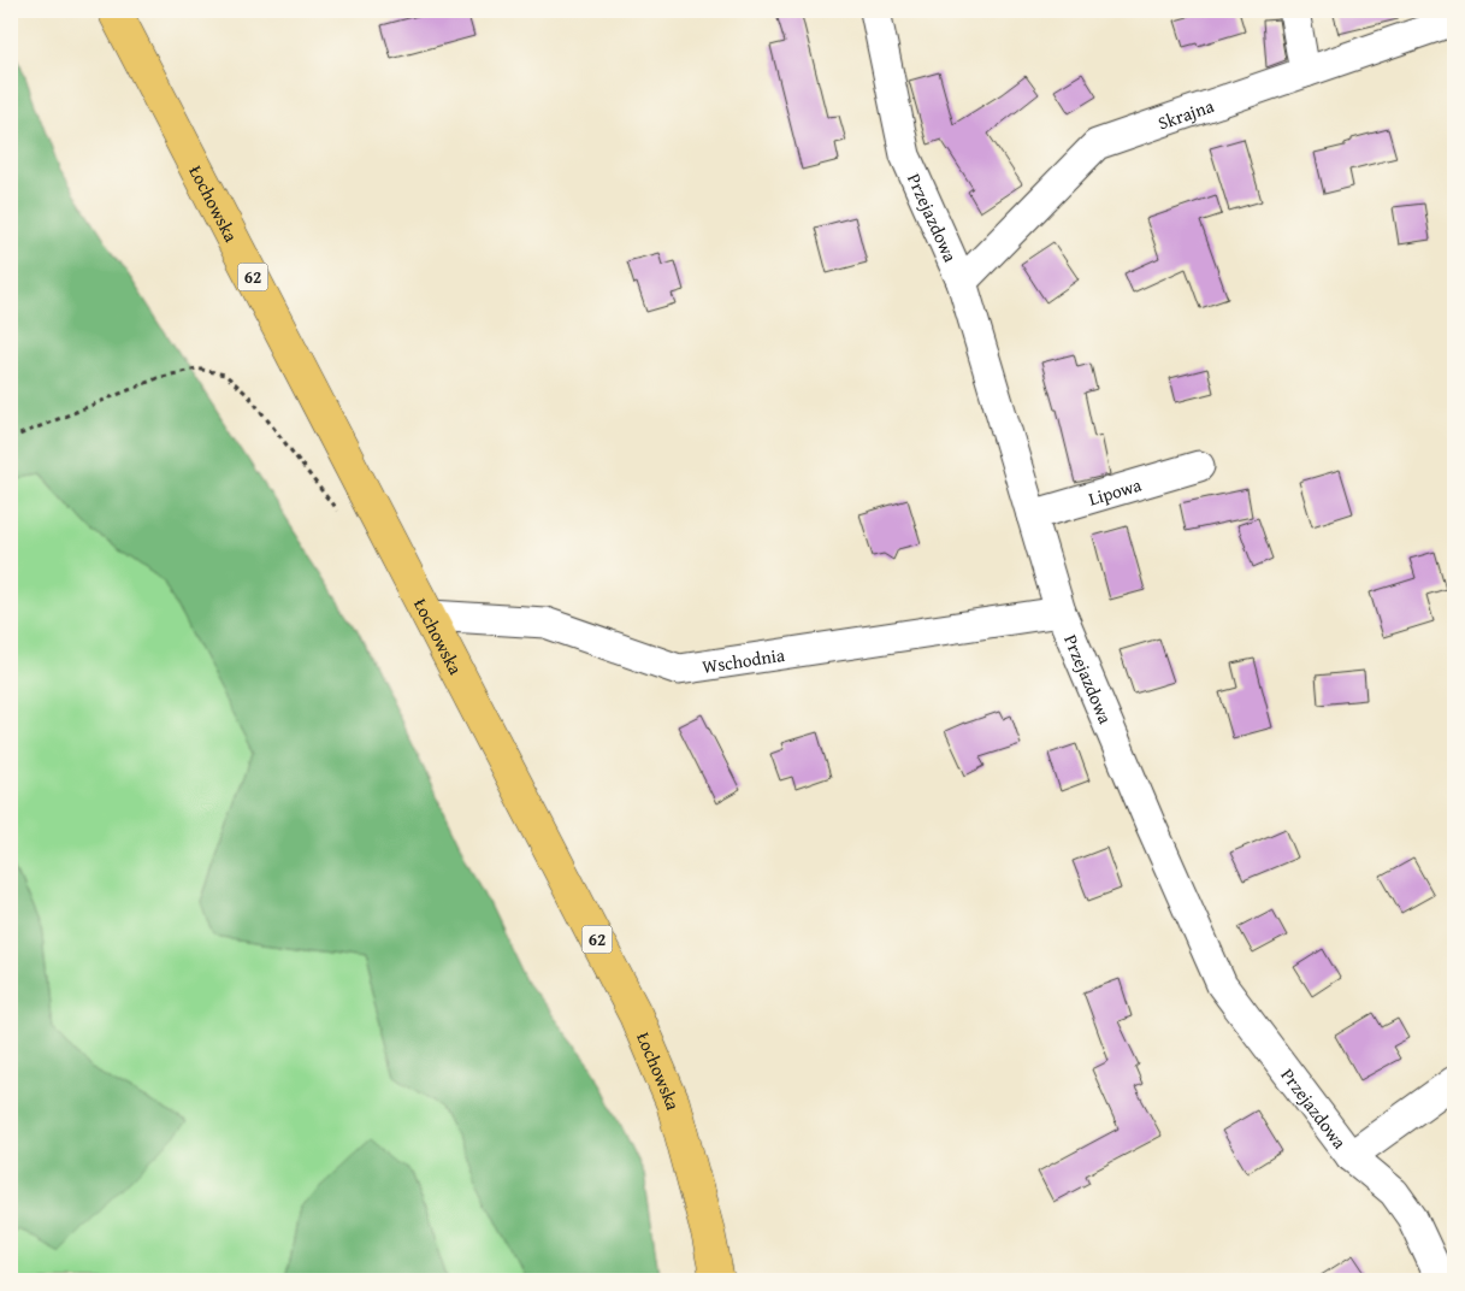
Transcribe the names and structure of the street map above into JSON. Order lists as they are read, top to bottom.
{
  "streets": {
    "main road": ["Łochowska", "62"],
    "street": [
      "Skrajna",
      "Przejazdowa",
      "Lipowa",
      "Wschodnia"
    ]
  },
  "crossings": [
    ["Skrajna", "Przejazdowa"],
    ["Łochowska", "Wschodnia"],
    ["Przejazdowa", "Lipowa"],
    ["Przejazdowa", "Wschodnia"]
  ]
}
